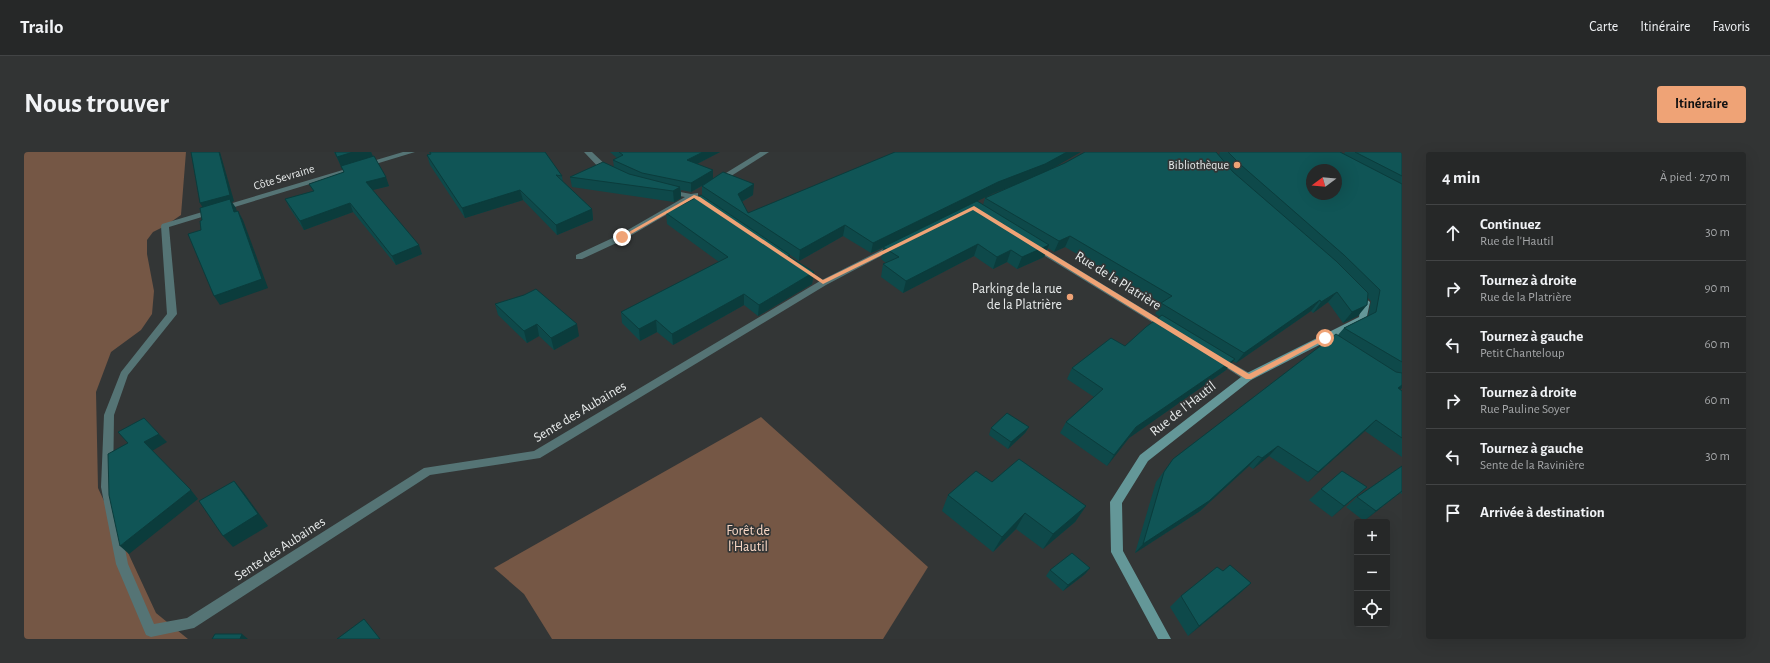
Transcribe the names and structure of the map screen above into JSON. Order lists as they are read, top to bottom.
{
  "streets": {
    "main road": ["Rue de l'Hautil"],
    "street": ["Côte Sevraine", "Rue de la Platrière", "Sente des Aubaines"]
  },
  "crossings": [
    ["Côte Sevraine", "Sente des Aubaines"]
  ],
  "parks": ["Forêt de l'Hautil"],
  "places": ["Bibliothèque", "Parking de la rue de la Platrière"],
  "north": "left",
  "page": {
    "header": "Trailo",
    "nav": ["Carte", "Itinéraire", "Favoris"],
    "buttons": "Itinéraire",
    "title": "Nous trouver",
    "heading": ["4 min", "À pied · 270 m"],
    "list": [
      ["Continuez", "Rue de l'Hautil", "30 m"],
      ["Tournez à droite", "Rue de la Platrière", "90 m"],
      ["Tournez à gauche", "Petit Chanteloup", "60 m"],
      ["Tournez à droite", "Rue Pauline Soyer", "60 m"],
      ["Tournez à gauche", "Sente de la Ravinière", "30 m"],
      "Arrivée à destination"
    ],
    "map_buttons": ["+", "−"]
  }
}
